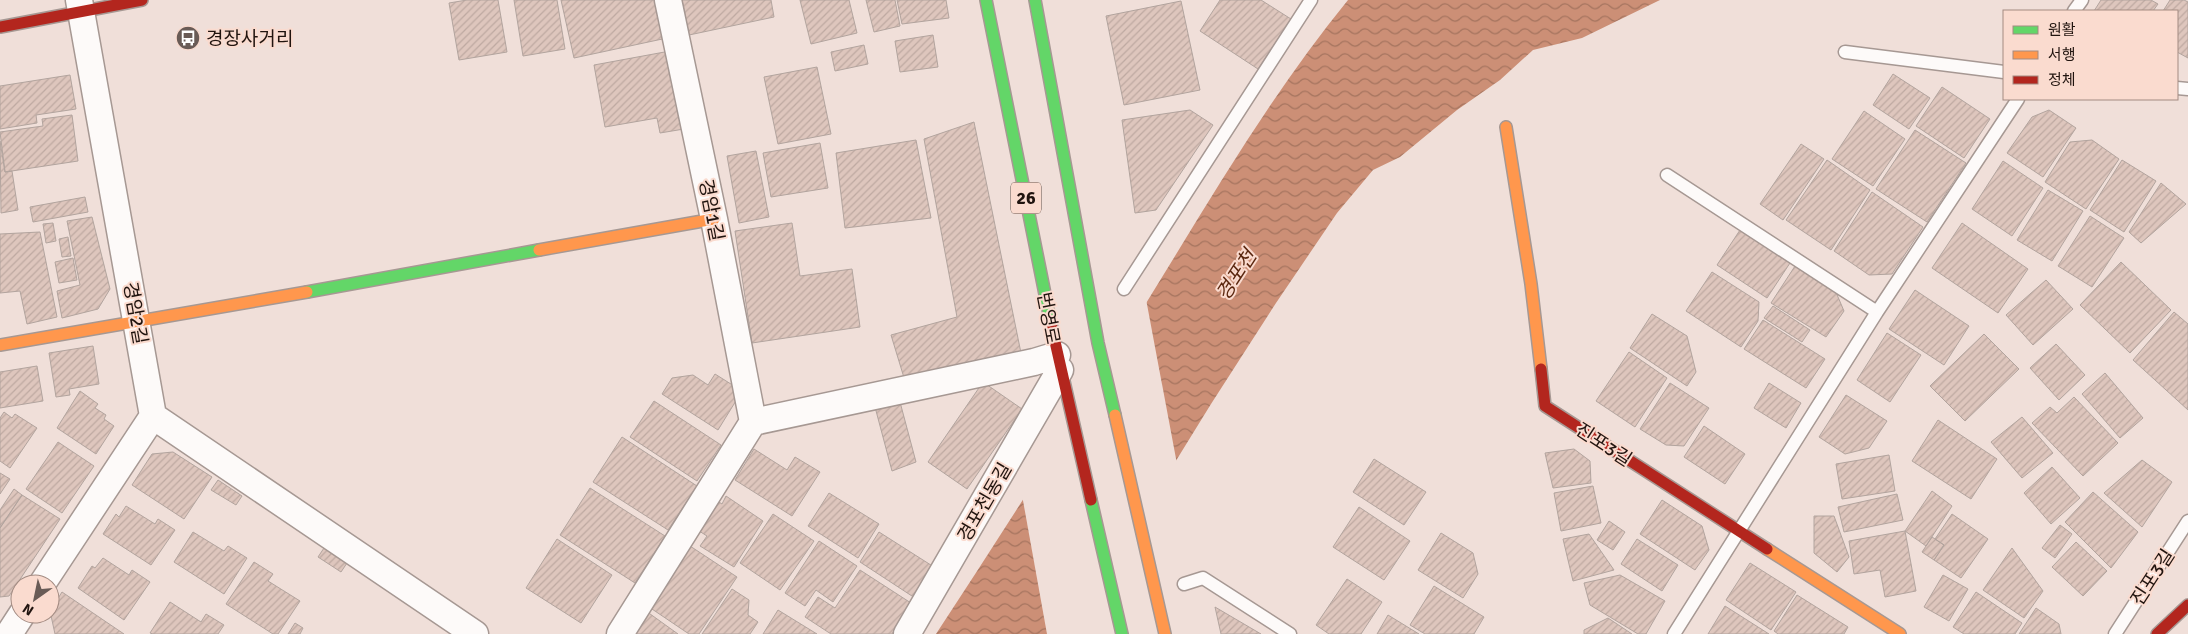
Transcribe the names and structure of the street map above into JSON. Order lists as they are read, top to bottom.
{
  "streets": {
    "street": [
      "26",
      "경암1길",
      "경암2길",
      "번영로",
      "진포3길",
      "경포천동길"
    ]
  },
  "crossings": [
    ["번영로", "경포천동길"]
  ],
  "water": ["경포천"],
  "places": {
    "bus stop": ["경장사거리"]
  },
  "legend": ["원활", "서행", "정체"],
  "north": "bottom left"
}
